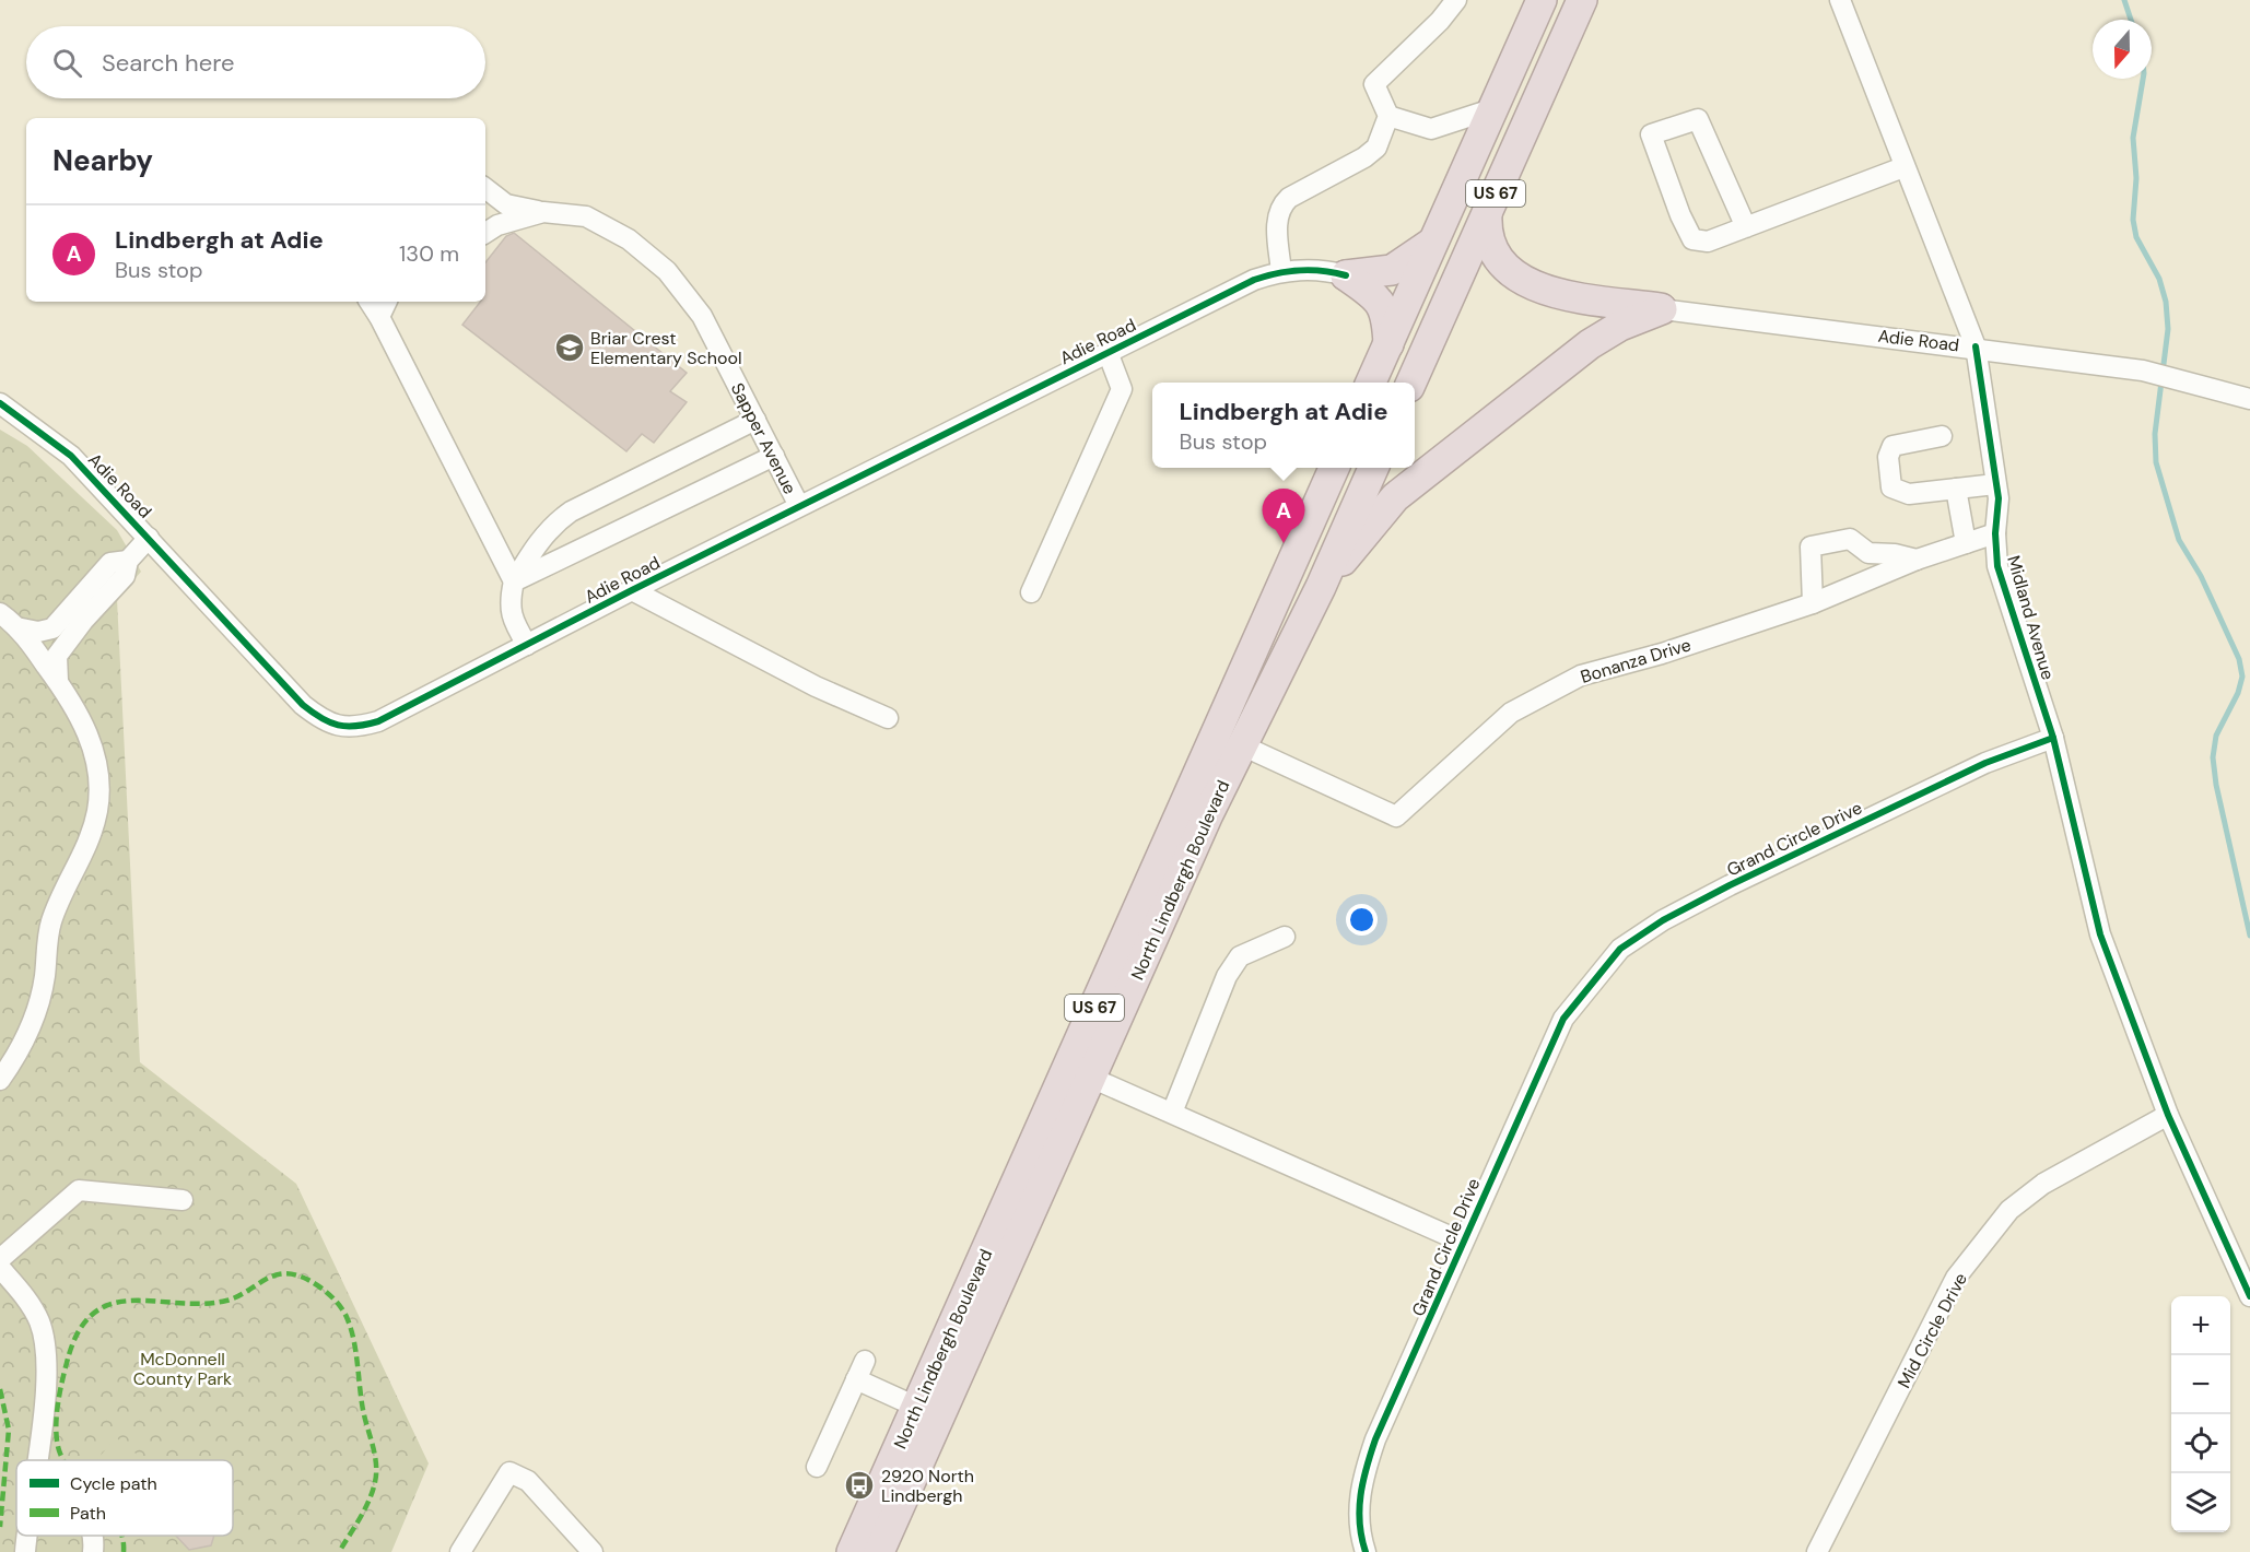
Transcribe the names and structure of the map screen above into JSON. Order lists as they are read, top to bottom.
{
  "streets": {
    "highway": ["US 67", "North Lindbergh Boulevard"],
    "street": [
      "Adie Road",
      "Sapper Avenue",
      "Midland Avenue",
      "Bonanza Drive",
      "Grand Circle Drive",
      "Mid Circle Drive"
    ]
  },
  "crossings": [
    ["Adie Road", "Sapper Avenue"],
    ["Adie Road", "Midland Avenue"],
    ["Midland Avenue", "Bonanza Drive"],
    ["Midland Avenue", "Grand Circle Drive"],
    ["Bonanza Drive", "North Lindbergh Boulevard"],
    ["Grand Circle Drive", "North Lindbergh Boulevard"]
  ],
  "parks": ["McDonnell County Park"],
  "places": {
    "school or university": ["Briar Crest Elementary School"],
    "bus stop": ["2920 North Lindbergh"]
  },
  "legend": ["Cycle path", "Path"],
  "north": "bottom",
  "page": {
    "search": "Search here",
    "heading": "Nearby",
    "list": [
      {
        "mark": "A",
        "name": "Lindbergh at Adie",
        "note": "Bus stop",
        "value": "130 m"
      }
    ],
    "popup": ["Lindbergh at Adie", "Bus stop"],
    "pins": "A",
    "map_buttons": ["+", "−"]
  }
}
